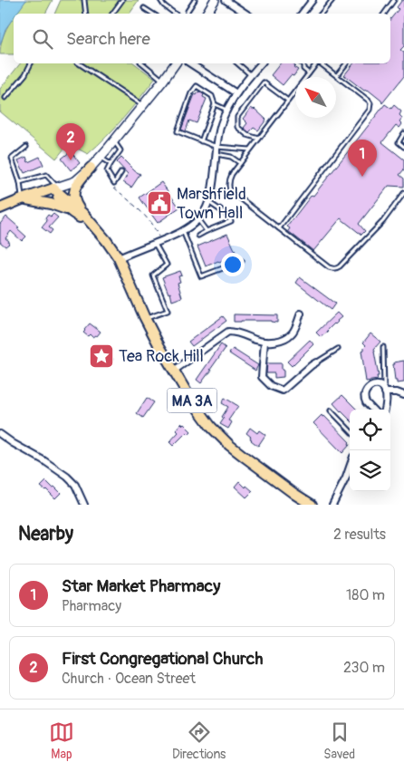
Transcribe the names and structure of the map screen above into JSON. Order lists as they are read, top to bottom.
{
  "streets": {
    "main road": ["MA 3A"]
  },
  "places": {
    "public building": ["Marshfield Town Hall"],
    "place": ["Tea Rock Hill"]
  },
  "north": "top left",
  "page": {
    "search": "Search here",
    "pins": ["2", "1"],
    "heading": ["Nearby", "2 results"],
    "list": [
      {
        "mark": "1",
        "name": "Star Market Pharmacy",
        "note": "Pharmacy",
        "value": "180 m"
      },
      {
        "mark": "2",
        "name": "First Congregational Church",
        "note": "Church · Ocean Street",
        "value": "230 m"
      }
    ],
    "nav": ["Map", "Directions", "Saved"]
  }
}
